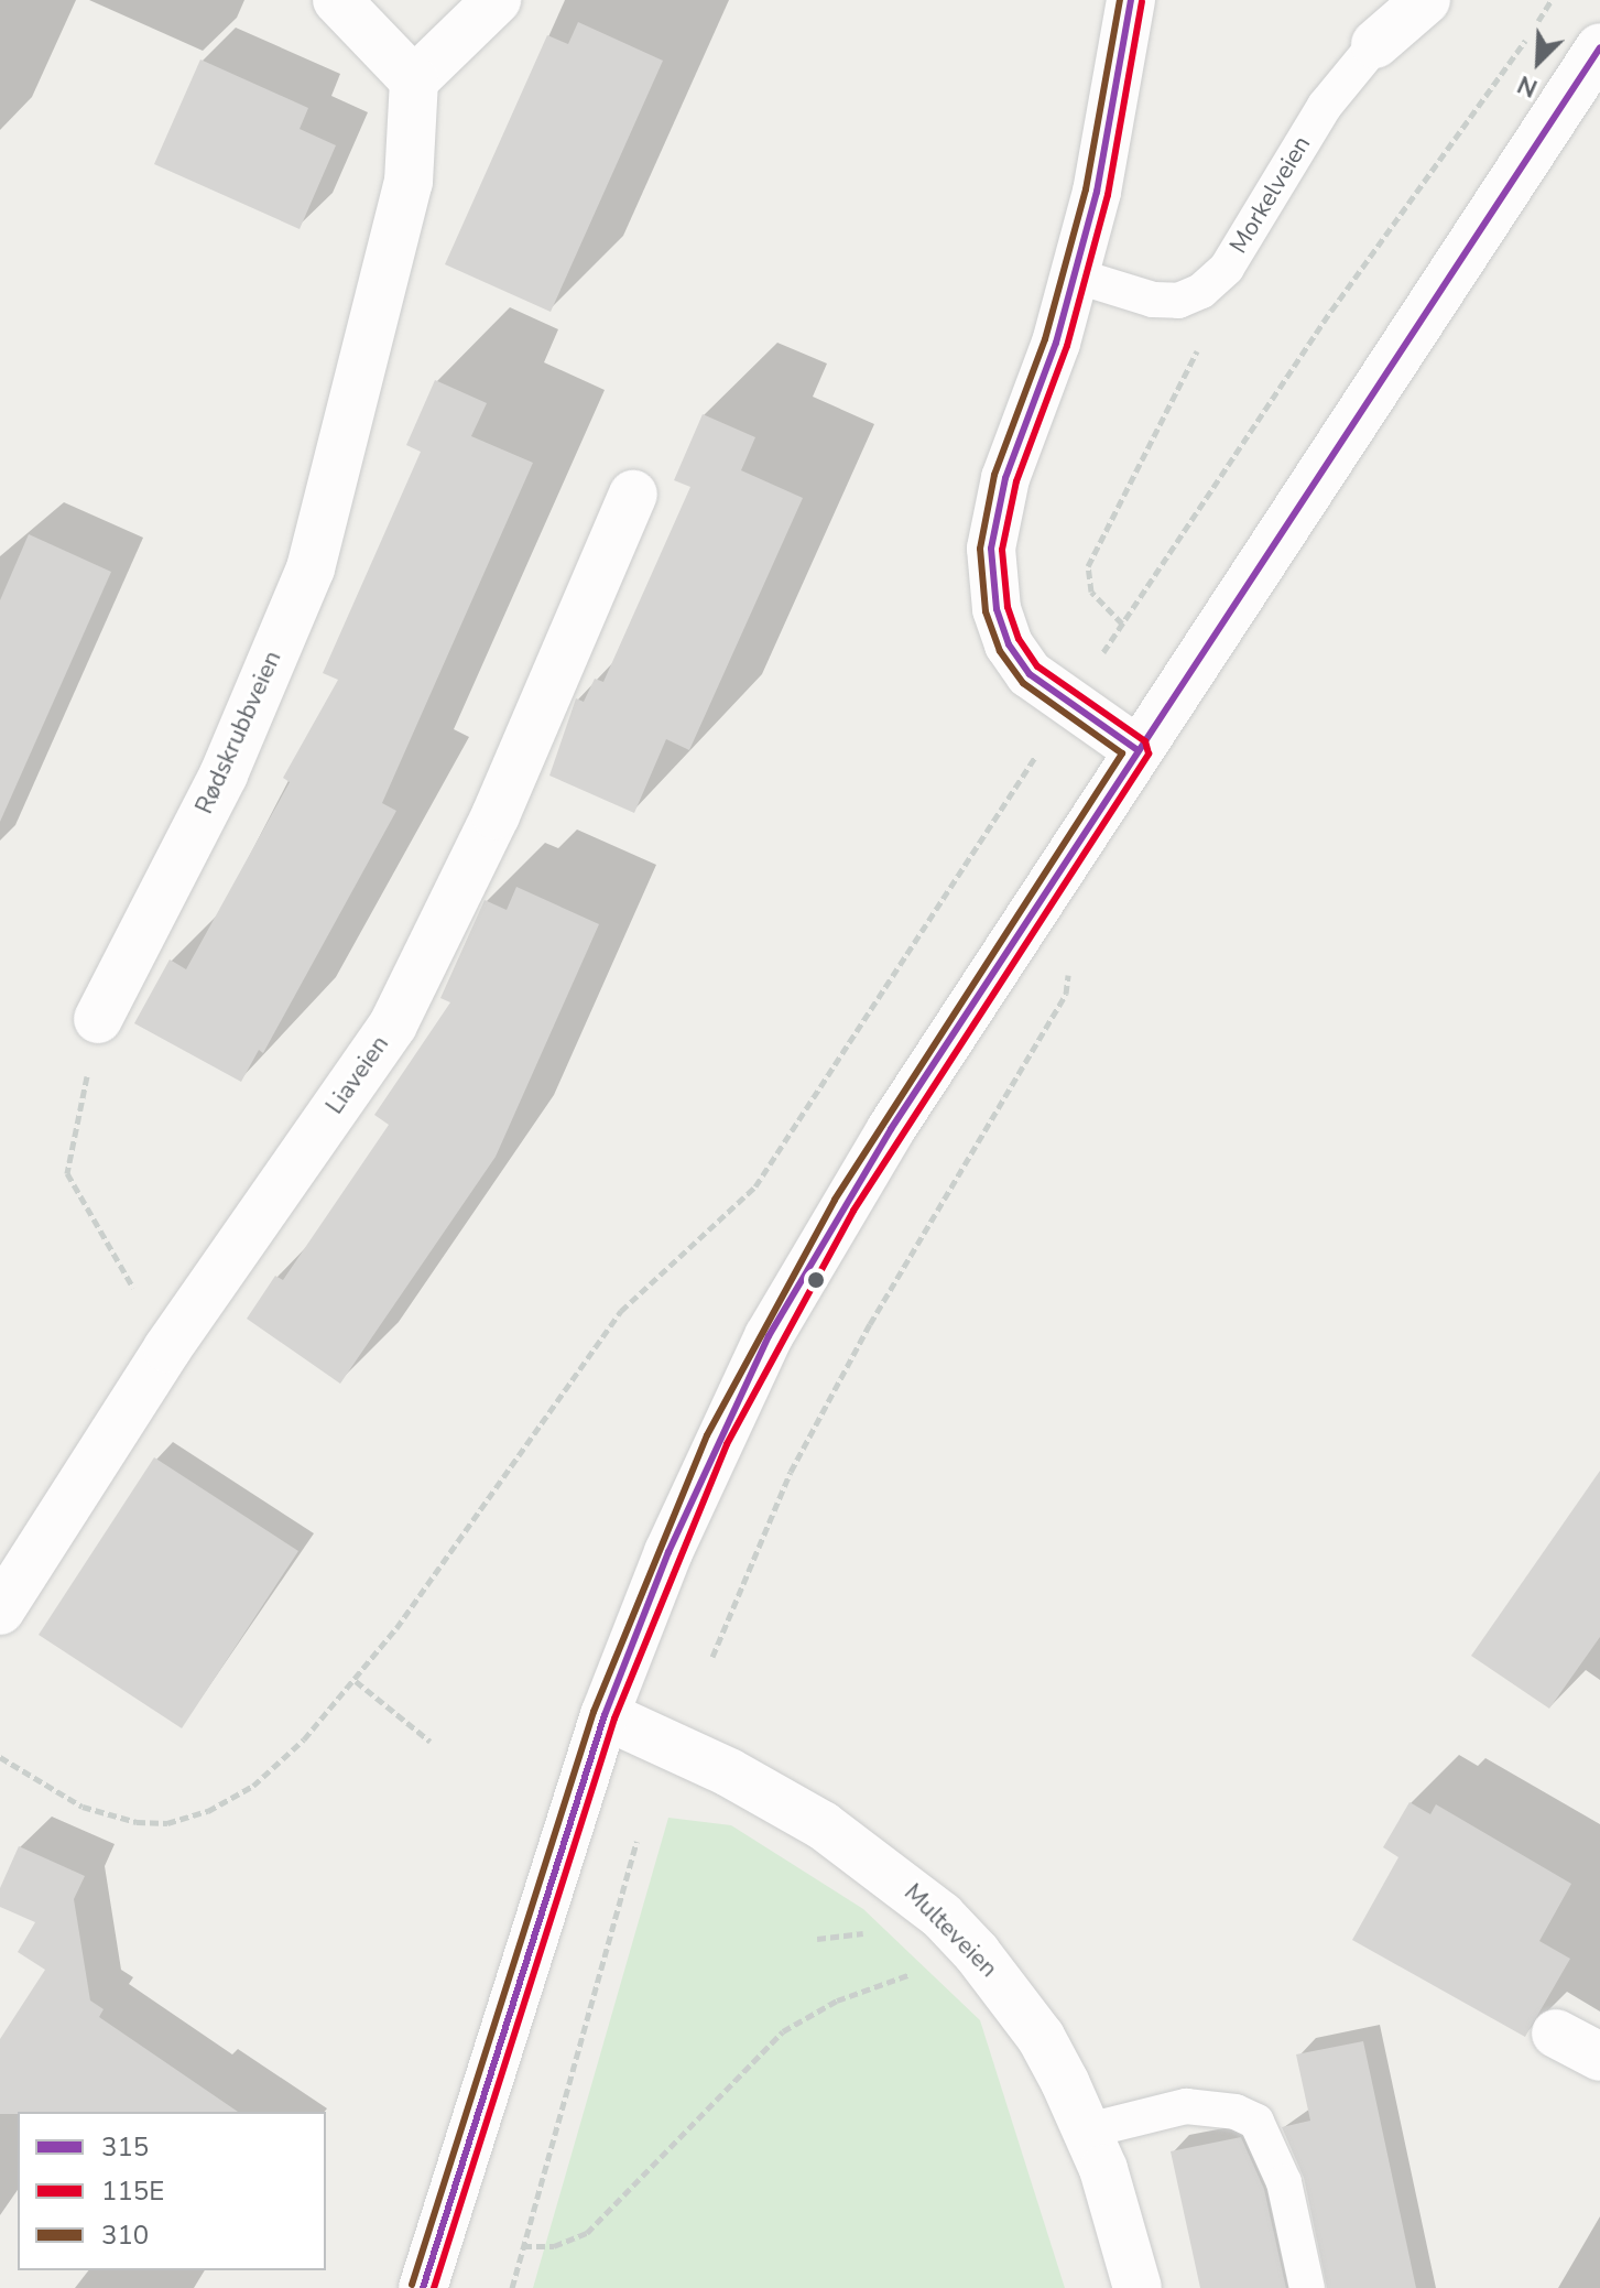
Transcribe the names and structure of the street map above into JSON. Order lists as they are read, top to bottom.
{
  "streets": {
    "street": [
      "Morkelveien",
      "Rødskrubbveien",
      "Liaveien",
      "Multeveien"
    ]
  },
  "lines": ["transit line 315", "transit line 310", "transit line 115E"],
  "legend": ["315", "115E", "310"],
  "north": "bottom left"
}
